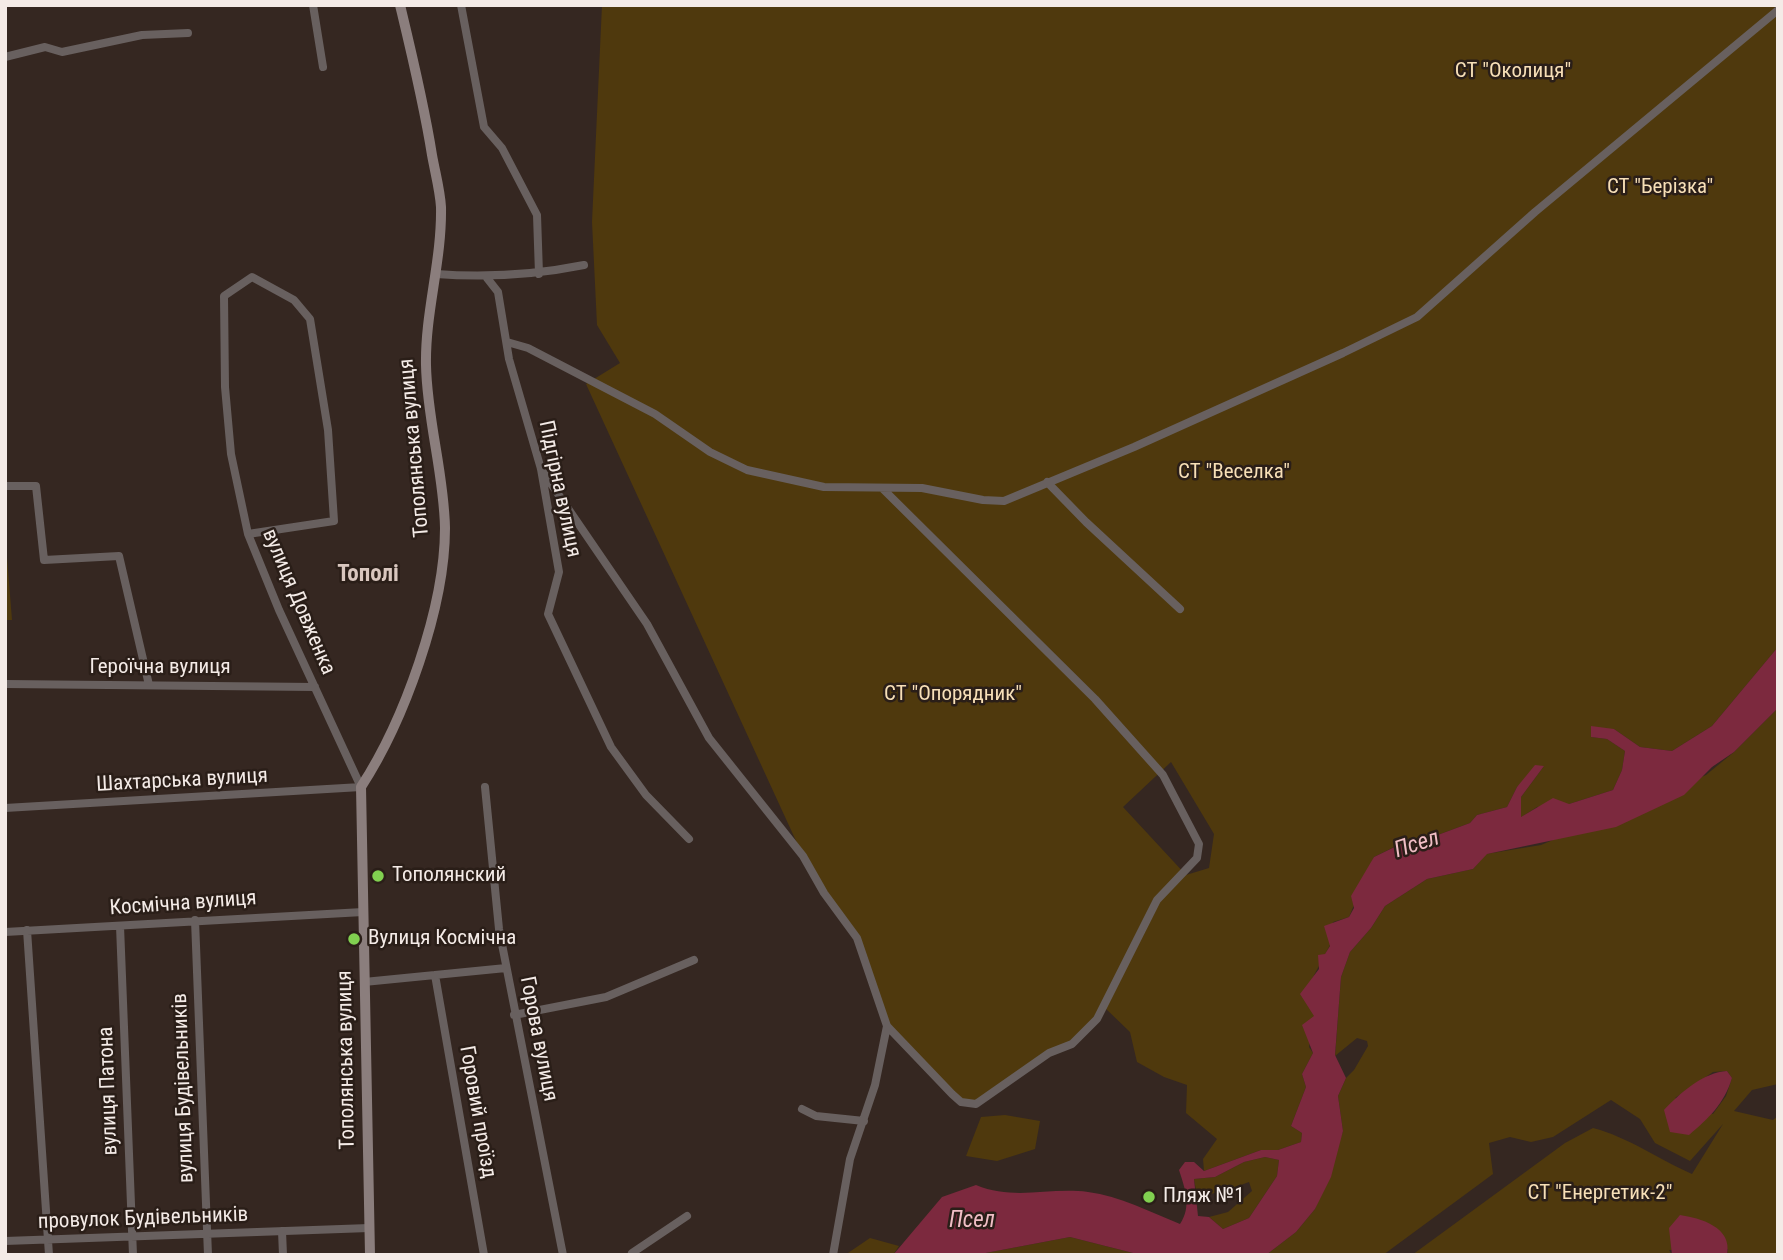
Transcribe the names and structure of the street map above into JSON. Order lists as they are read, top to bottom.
{
  "streets": {
    "street": [
      "Тополянська вулиця",
      "Підгірна вулиця",
      "вулиця Довженка",
      "Героїчна вулиця",
      "Шахтарська вулиця",
      "Космічна вулиця",
      "Горова вулиця",
      "вулиця Будівельників",
      "вулиця Патона",
      "Горовий проїзд",
      "провулок Будівельників"
    ]
  },
  "crossings": [
    ["Тополянська вулиця", "вулиця Довженка"],
    ["Тополянська вулиця", "Шахтарська вулиця"],
    ["Тополянська вулиця", "Космічна вулиця"],
    ["Тополянська вулиця", "провулок Будівельників"],
    ["вулиця Довженка", "Героїчна вулиця"],
    ["вулиця Довженка", "Шахтарська вулиця"],
    ["Космічна вулиця", "вулиця Будівельників"],
    ["Космічна вулиця", "вулиця Патона"],
    ["вулиця Будівельників", "провулок Будівельників"],
    ["вулиця Патона", "провулок Будівельників"]
  ],
  "districts": ["Тополі"],
  "water": ["Псел"],
  "parks": [
    "СТ \"Околиця\"",
    "СТ \"Берізка\"",
    "СТ \"Веселка\"",
    "СТ \"Опорядник\"",
    "СТ \"Енергетик-2\""
  ],
  "places": ["Тополянский", "Вулиця Космічна", "Пляж №1"]
}
